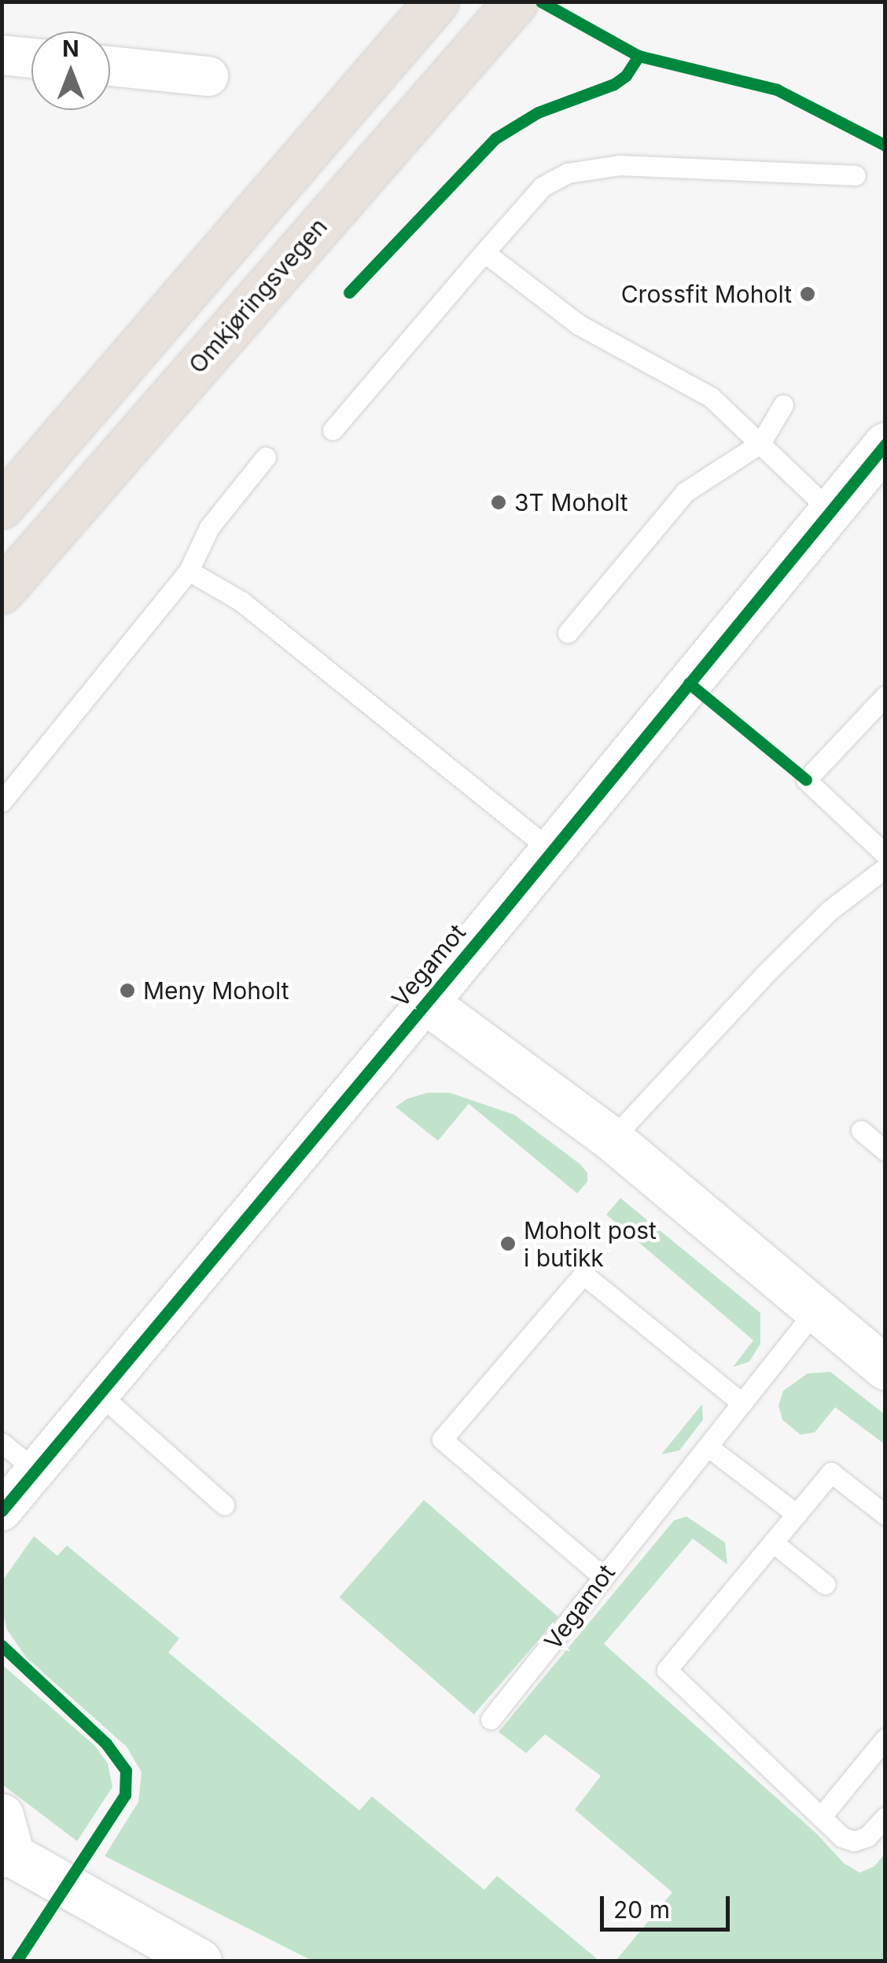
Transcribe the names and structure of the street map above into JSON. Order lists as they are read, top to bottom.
{
  "streets": {
    "highway": ["Omkjøringsvegen"],
    "street": ["Vegamot"]
  },
  "places": [
    "Crossfit Moholt",
    "3T Moholt",
    "Meny Moholt",
    "Moholt post i butikk"
  ],
  "scale_bar": "20 m",
  "north": "top"
}
